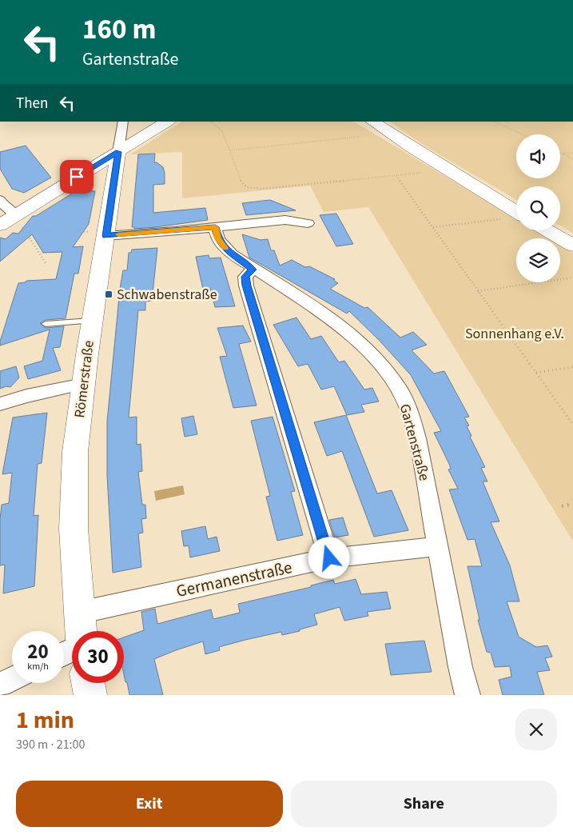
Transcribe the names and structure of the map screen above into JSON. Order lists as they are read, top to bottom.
{
  "streets": {
    "street": ["Römerstraße", "Gartenstraße", "Germanenstraße"]
  },
  "crossings": [
    ["Römerstraße", "Germanenstraße"],
    ["Gartenstraße", "Germanenstraße"]
  ],
  "parks": ["Sonnenhang e.V."],
  "places": {
    "transit": ["Schwabenstraße"]
  },
  "page": {
    "turn": ["160 m", "Gartenstraße"],
    "then": "Then",
    "speed": "20 km/h",
    "limit": "30",
    "heading": ["1 min", "390 m · 21:00"],
    "buttons": ["Exit", "Share"]
  }
}
